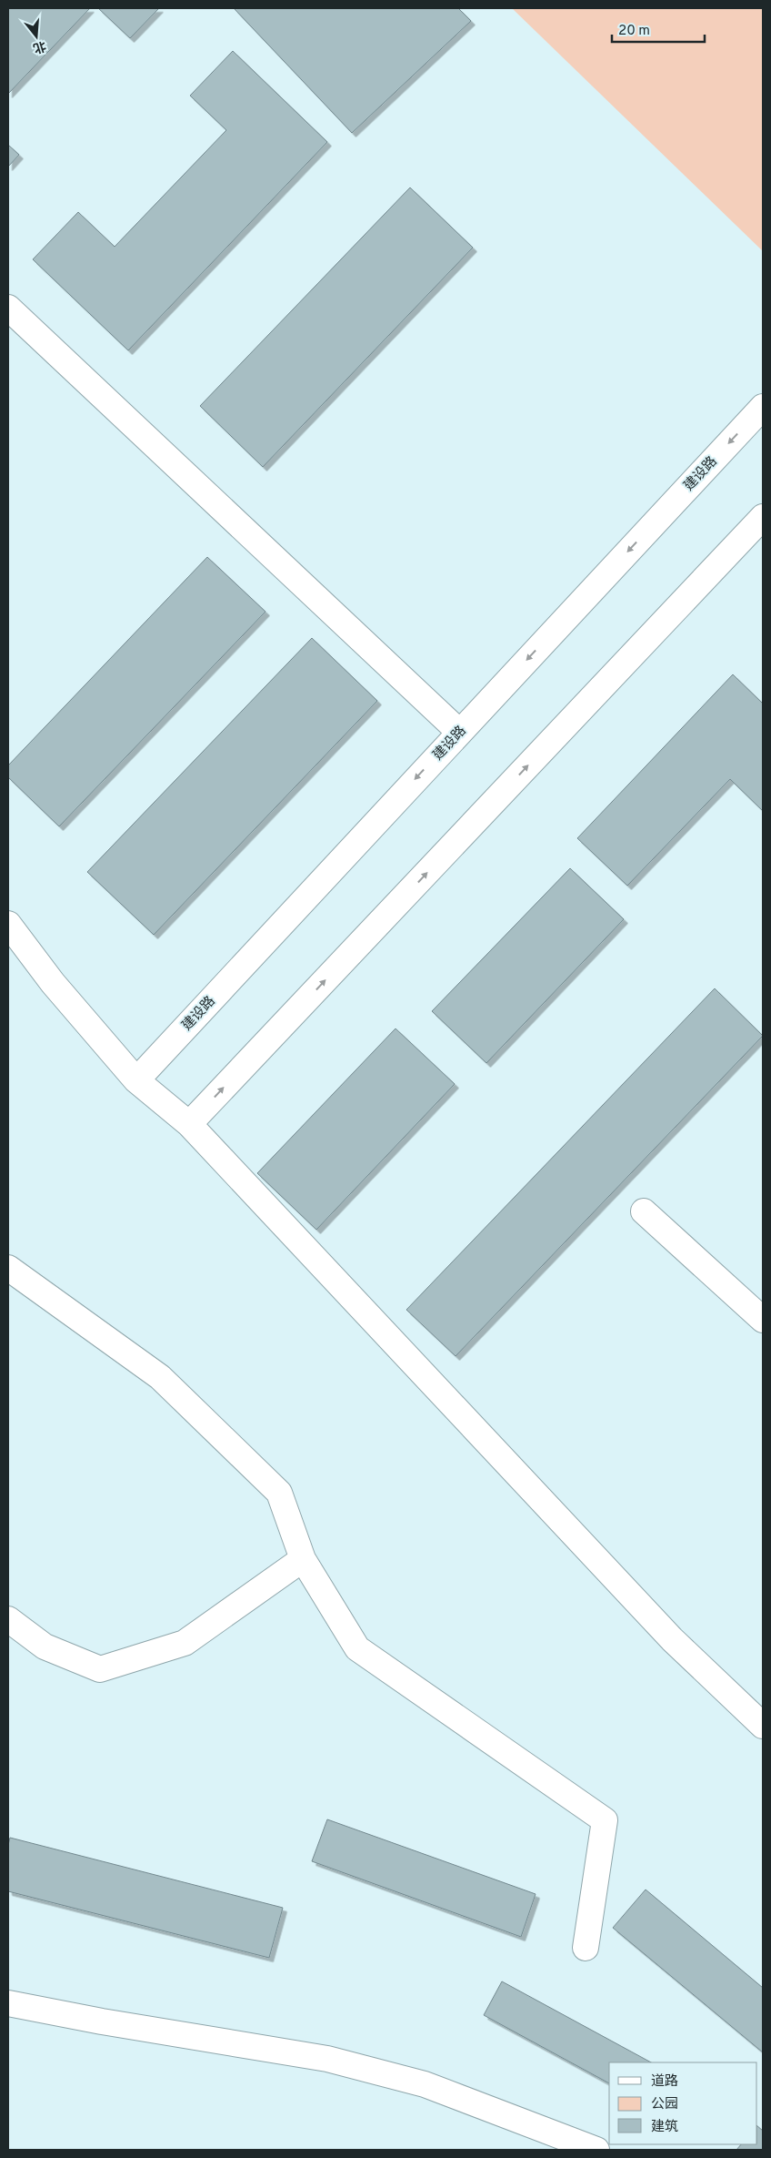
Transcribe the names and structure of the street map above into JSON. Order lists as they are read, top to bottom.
{
  "streets": {
    "street": ["建设路"]
  },
  "legend": ["道路", "公园", "建筑"],
  "scale_bar": "20 m",
  "north": "bottom"
}
